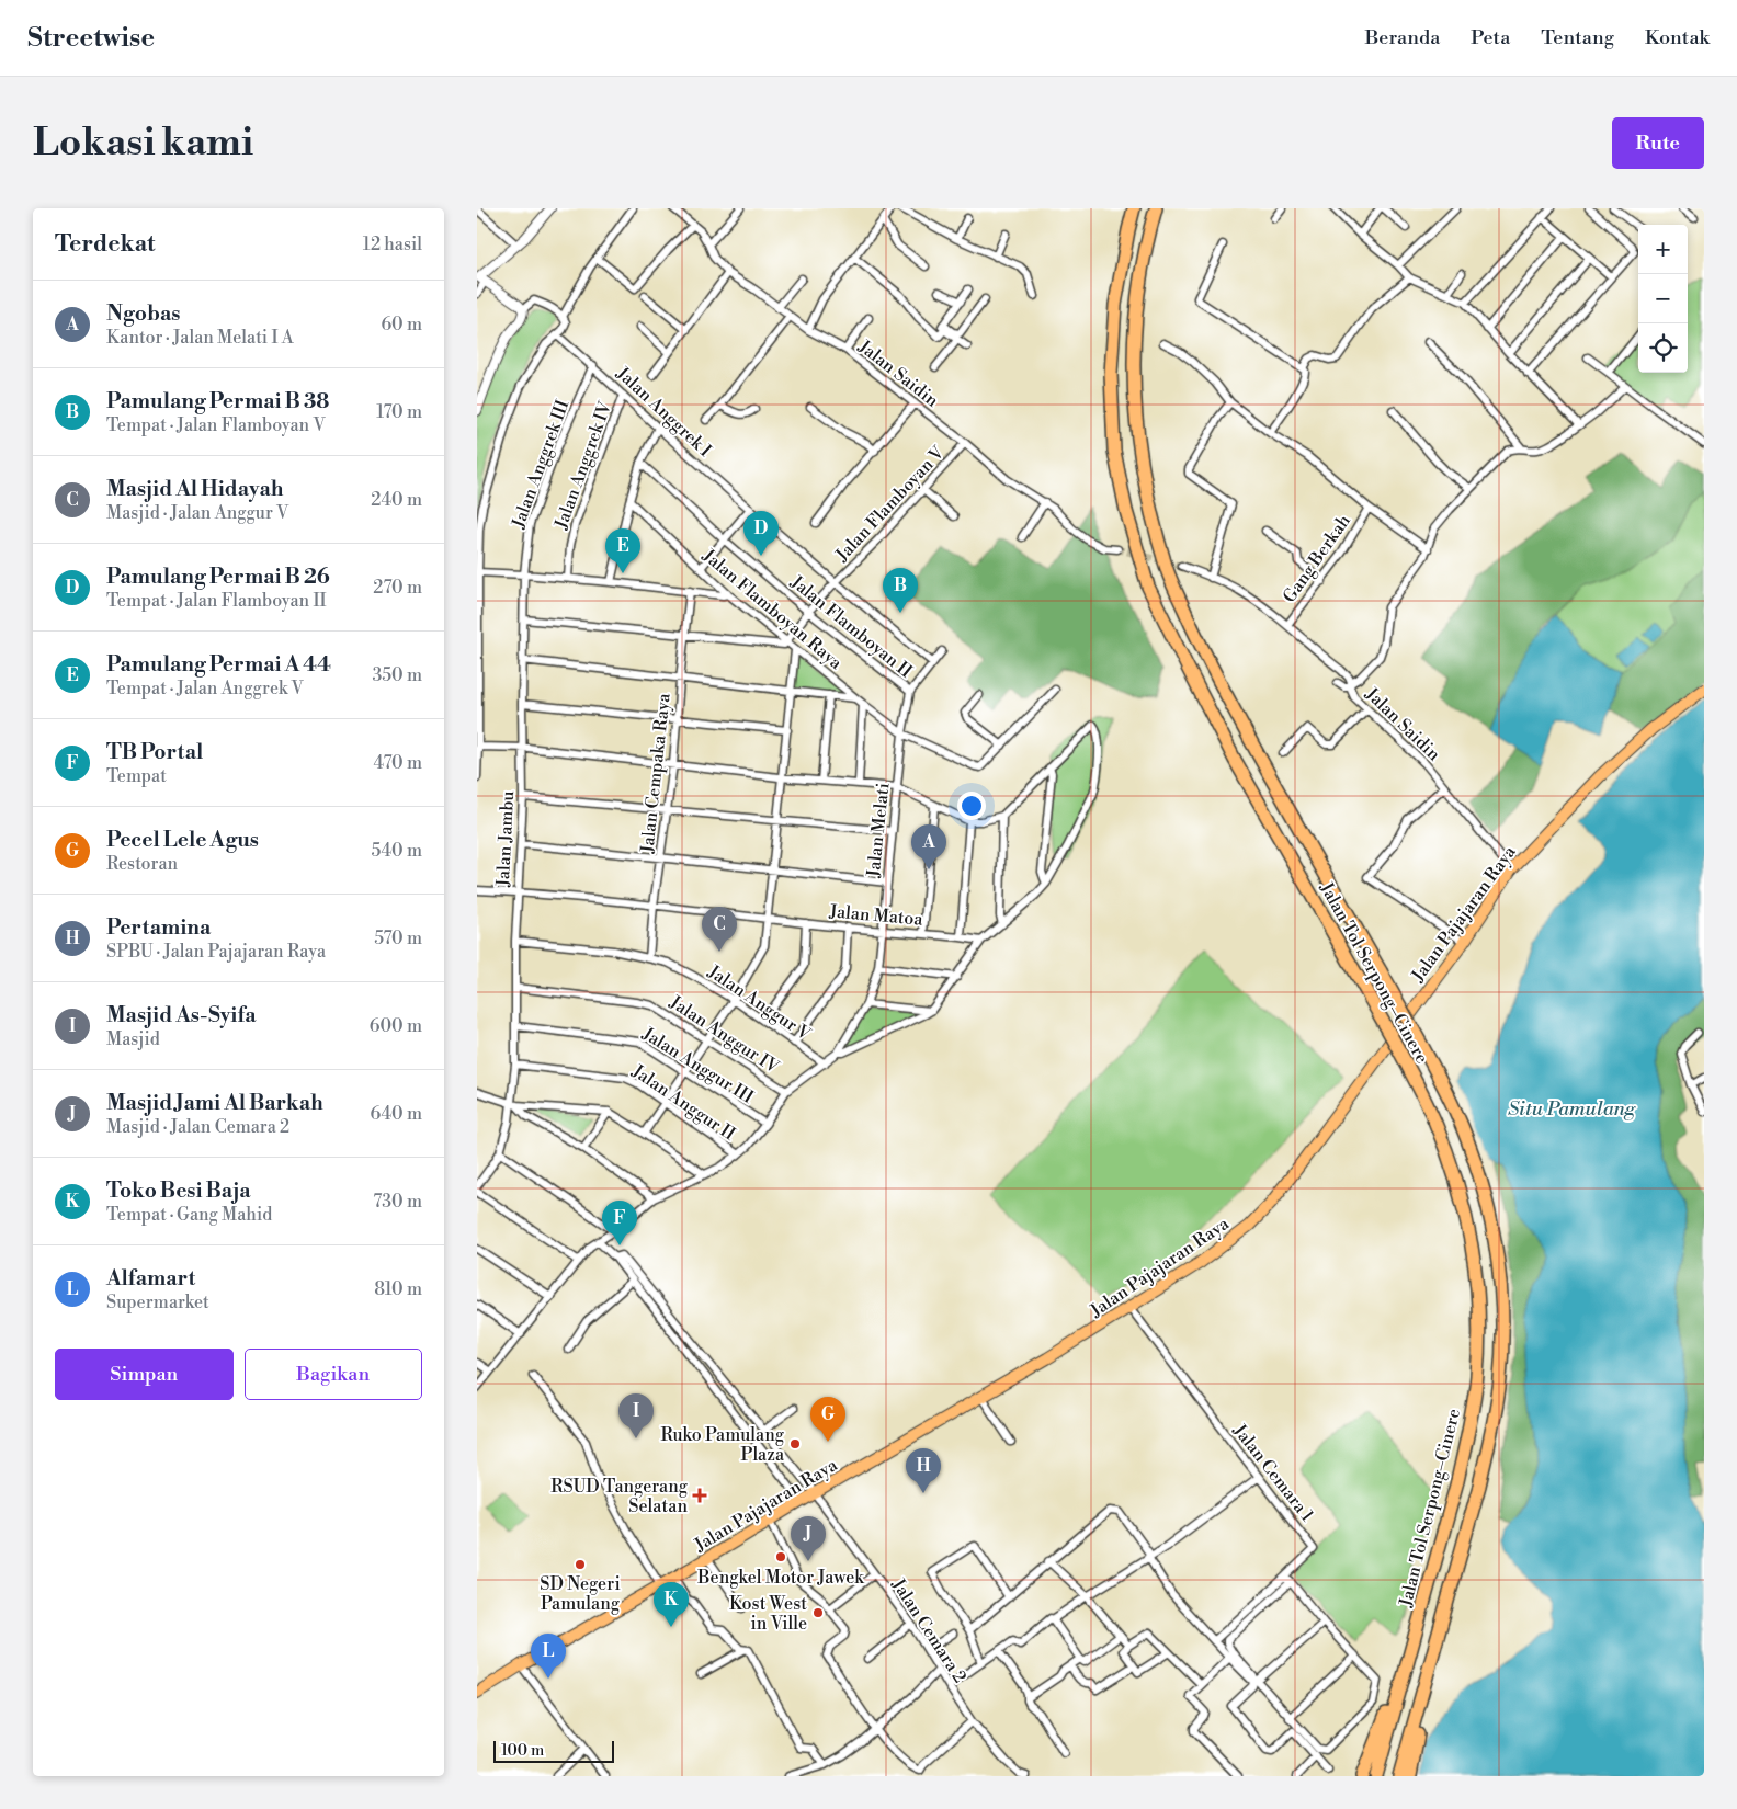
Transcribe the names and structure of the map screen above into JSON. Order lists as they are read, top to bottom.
{
  "streets": {
    "highway": ["Jalan Tol Serpong–Cinere"],
    "main road": ["Jalan Pajajaran Raya"],
    "street": [
      "Jalan Saidin",
      "Jalan Anggrek I",
      "Jalan Anggrek III",
      "Jalan Anggrek IV",
      "Jalan Flamboyan V",
      "Gang Berkah",
      "Jalan Flamboyan Raya",
      "Jalan Flamboyan II",
      "Jalan Cempaka Raya",
      "Jalan Melati",
      "Jalan Jambu",
      "Jalan Matoa",
      "Jalan Anggur V",
      "Jalan Anggur IV",
      "Jalan Anggur III",
      "Jalan Anggur II",
      "Jalan Cemara 1",
      "Jalan Cemara 2"
    ]
  },
  "crossings": [
    ["Jalan Saidin", "Jalan Flamboyan V"],
    ["Jalan Saidin", "Gang Berkah"],
    ["Jalan Saidin", "Jalan Pajajaran Raya"],
    ["Jalan Anggrek I", "Jalan Anggrek III"],
    ["Jalan Anggrek I", "Jalan Anggrek IV"],
    ["Jalan Anggrek I", "Jalan Flamboyan V"],
    ["Jalan Anggrek III", "Jalan Jambu"],
    ["Jalan Flamboyan V", "Jalan Flamboyan Raya"],
    ["Jalan Flamboyan V", "Jalan Flamboyan II"],
    ["Jalan Flamboyan Raya", "Jalan Melati"],
    ["Jalan Flamboyan II", "Jalan Melati"],
    ["Jalan Cempaka Raya", "Jalan Matoa"],
    ["Jalan Cempaka Raya", "Jalan Anggur V"],
    ["Jalan Melati", "Jalan Matoa"],
    ["Jalan Jambu", "Jalan Anggur V"],
    ["Jalan Jambu", "Jalan Anggur IV"],
    ["Jalan Jambu", "Jalan Anggur III"],
    ["Jalan Jambu", "Jalan Anggur II"],
    ["Jalan Pajajaran Raya", "Jalan Cemara 1"],
    ["Jalan Pajajaran Raya", "Jalan Cemara 2"]
  ],
  "water": ["Situ Pamulang"],
  "places": {
    "other": [
      "Ruko Pamulang Plaza",
      "Bengkel Motor Jawek",
      "SD Negeri Pamulang",
      "Kost West in Ville"
    ],
    "health": ["RSUD Tangerang Selatan"]
  },
  "scale_bar": "100 m",
  "page": {
    "header": "Streetwise",
    "nav": [
      "Beranda",
      "Peta",
      "Tentang",
      "Kontak"
    ],
    "buttons": [
      "Rute",
      ["Simpan", "Bagikan"]
    ],
    "title": "Lokasi kami",
    "heading": ["Terdekat", "12 hasil"],
    "map_buttons": ["+", "−"],
    "list": [
      {
        "mark": "A",
        "name": "Ngobas",
        "note": "Kantor · Jalan Melati I A",
        "value": "60 m"
      },
      {
        "mark": "B",
        "name": "Pamulang Permai B 38",
        "note": "Tempat · Jalan Flamboyan V",
        "value": "170 m"
      },
      {
        "mark": "C",
        "name": "Masjid Al Hidayah",
        "note": "Masjid · Jalan Anggur V",
        "value": "240 m"
      },
      {
        "mark": "D",
        "name": "Pamulang Permai B 26",
        "note": "Tempat · Jalan Flamboyan II",
        "value": "270 m"
      },
      {
        "mark": "E",
        "name": "Pamulang Permai A 44",
        "note": "Tempat · Jalan Anggrek V",
        "value": "350 m"
      },
      {
        "mark": "F",
        "name": "TB Portal",
        "note": "Tempat",
        "value": "470 m"
      },
      {
        "mark": "G",
        "name": "Pecel Lele Agus",
        "note": "Restoran",
        "value": "540 m"
      },
      {
        "mark": "H",
        "name": "Pertamina",
        "note": "SPBU · Jalan Pajajaran Raya",
        "value": "570 m"
      },
      {
        "mark": "I",
        "name": "Masjid As-Syifa",
        "note": "Masjid",
        "value": "600 m"
      },
      {
        "mark": "J",
        "name": "Masjid Jami Al Barkah",
        "note": "Masjid · Jalan Cemara 2",
        "value": "640 m"
      },
      {
        "mark": "K",
        "name": "Toko Besi Baja",
        "note": "Tempat · Gang Mahid",
        "value": "730 m"
      },
      {
        "mark": "L",
        "name": "Alfamart",
        "note": "Supermarket",
        "value": "810 m"
      }
    ],
    "pins": [
      "D",
      "E",
      "B",
      "A",
      "C",
      "F",
      "I",
      "G",
      "H",
      "J",
      "K",
      "L"
    ],
    "scale": "100 m"
  }
}
